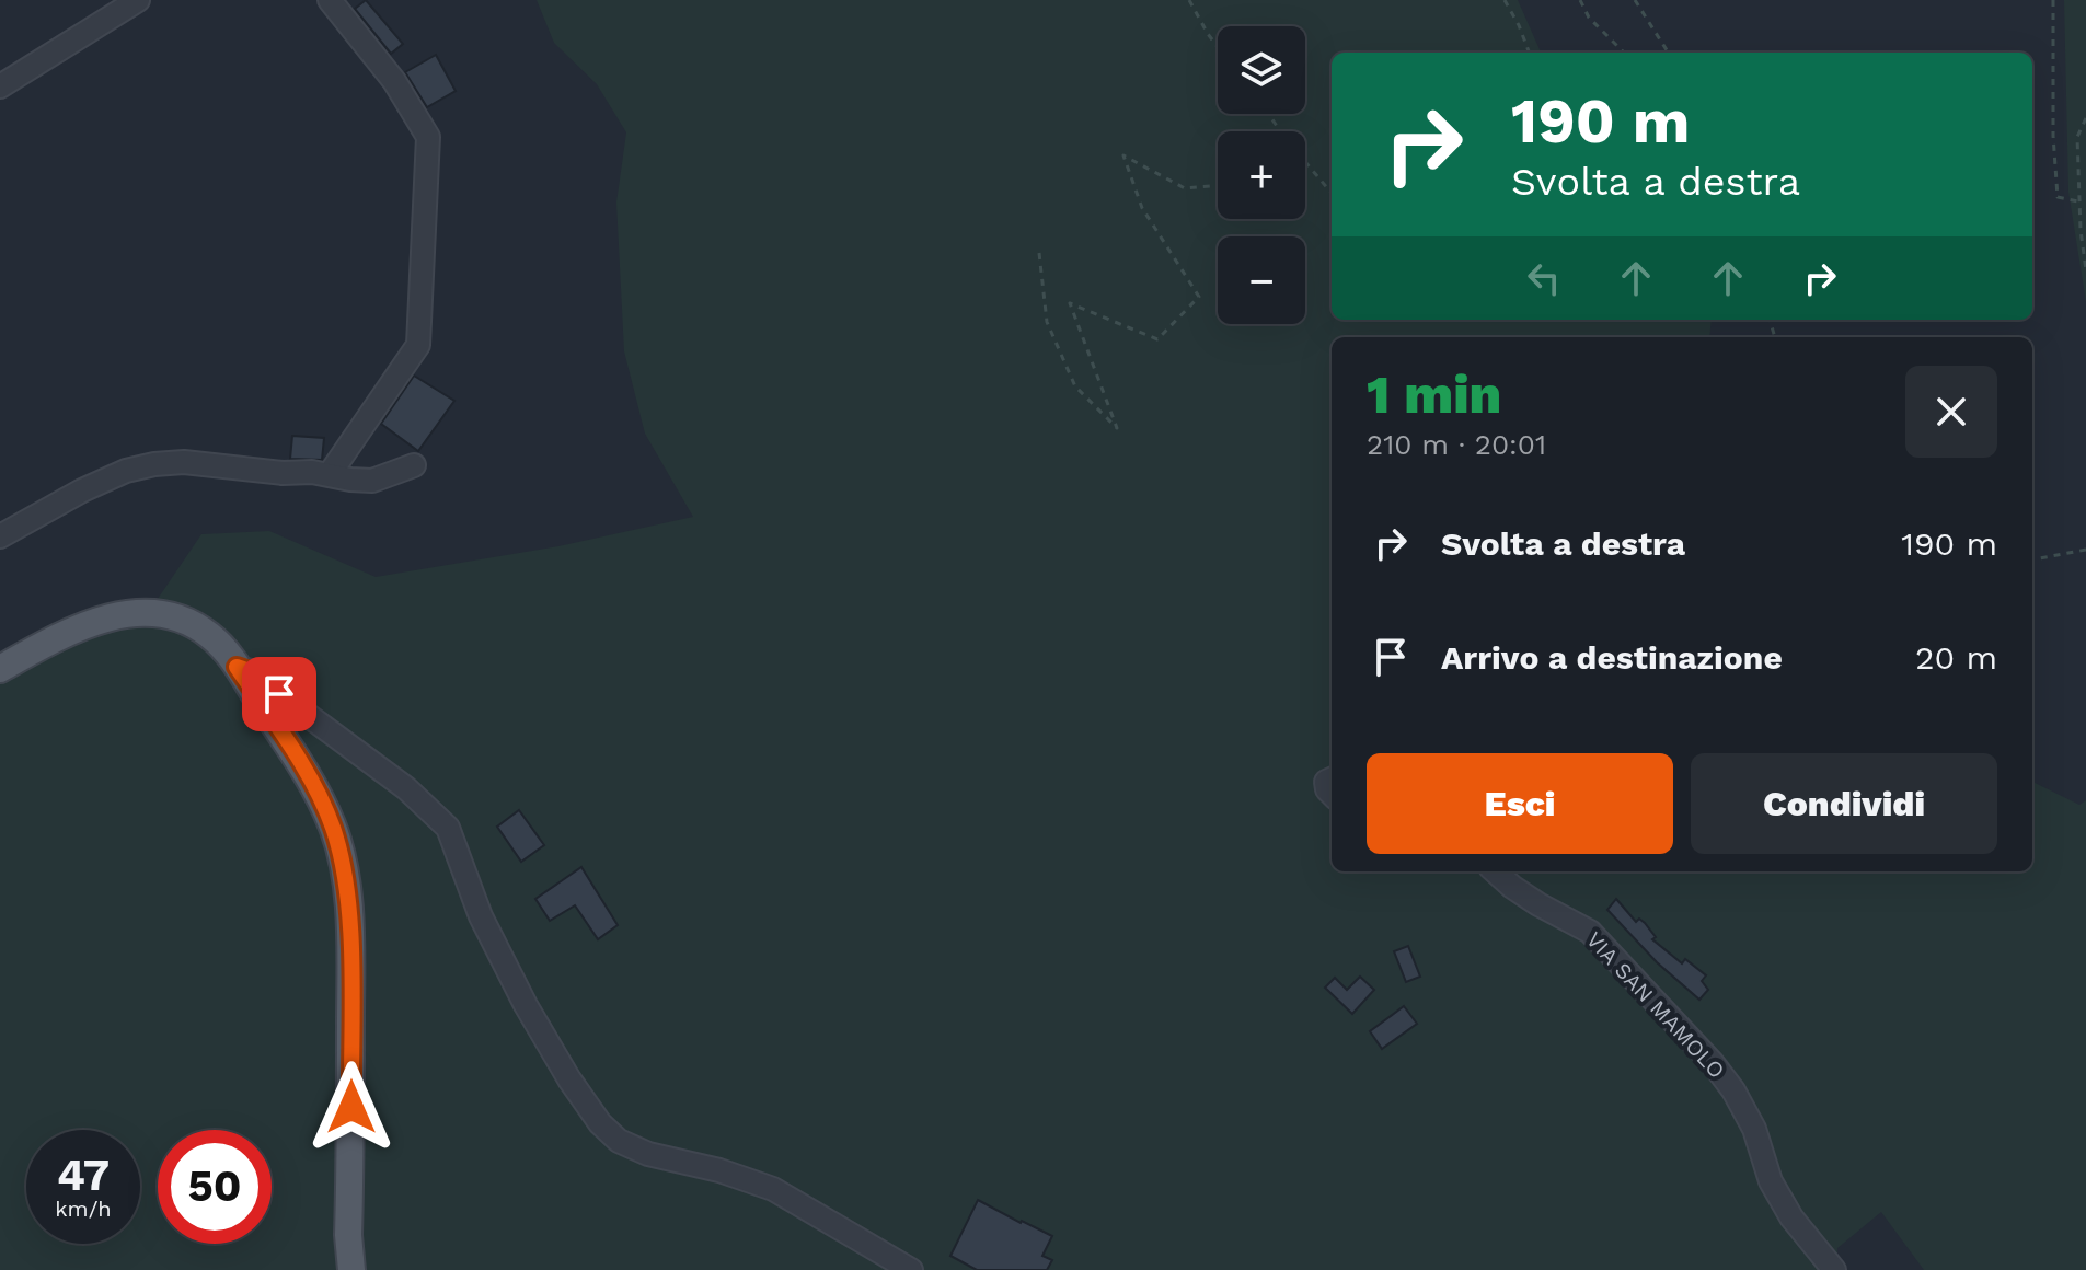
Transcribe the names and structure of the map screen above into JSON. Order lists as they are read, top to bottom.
{
  "streets": {
    "street": ["VIA SAN MAMOLO"]
  },
  "page": {
    "map_buttons": ["+", "−"],
    "turn": ["190 m", "Svolta a destra"],
    "heading": ["1 min", "210 m · 20:01"],
    "list": [
      {
        "name": "Svolta a destra",
        "value": "190 m"
      },
      {
        "name": "Arrivo a destinazione",
        "value": "20 m"
      }
    ],
    "buttons": ["Esci", "Condividi"],
    "speed": "47 km/h",
    "limit": "50"
  }
}
